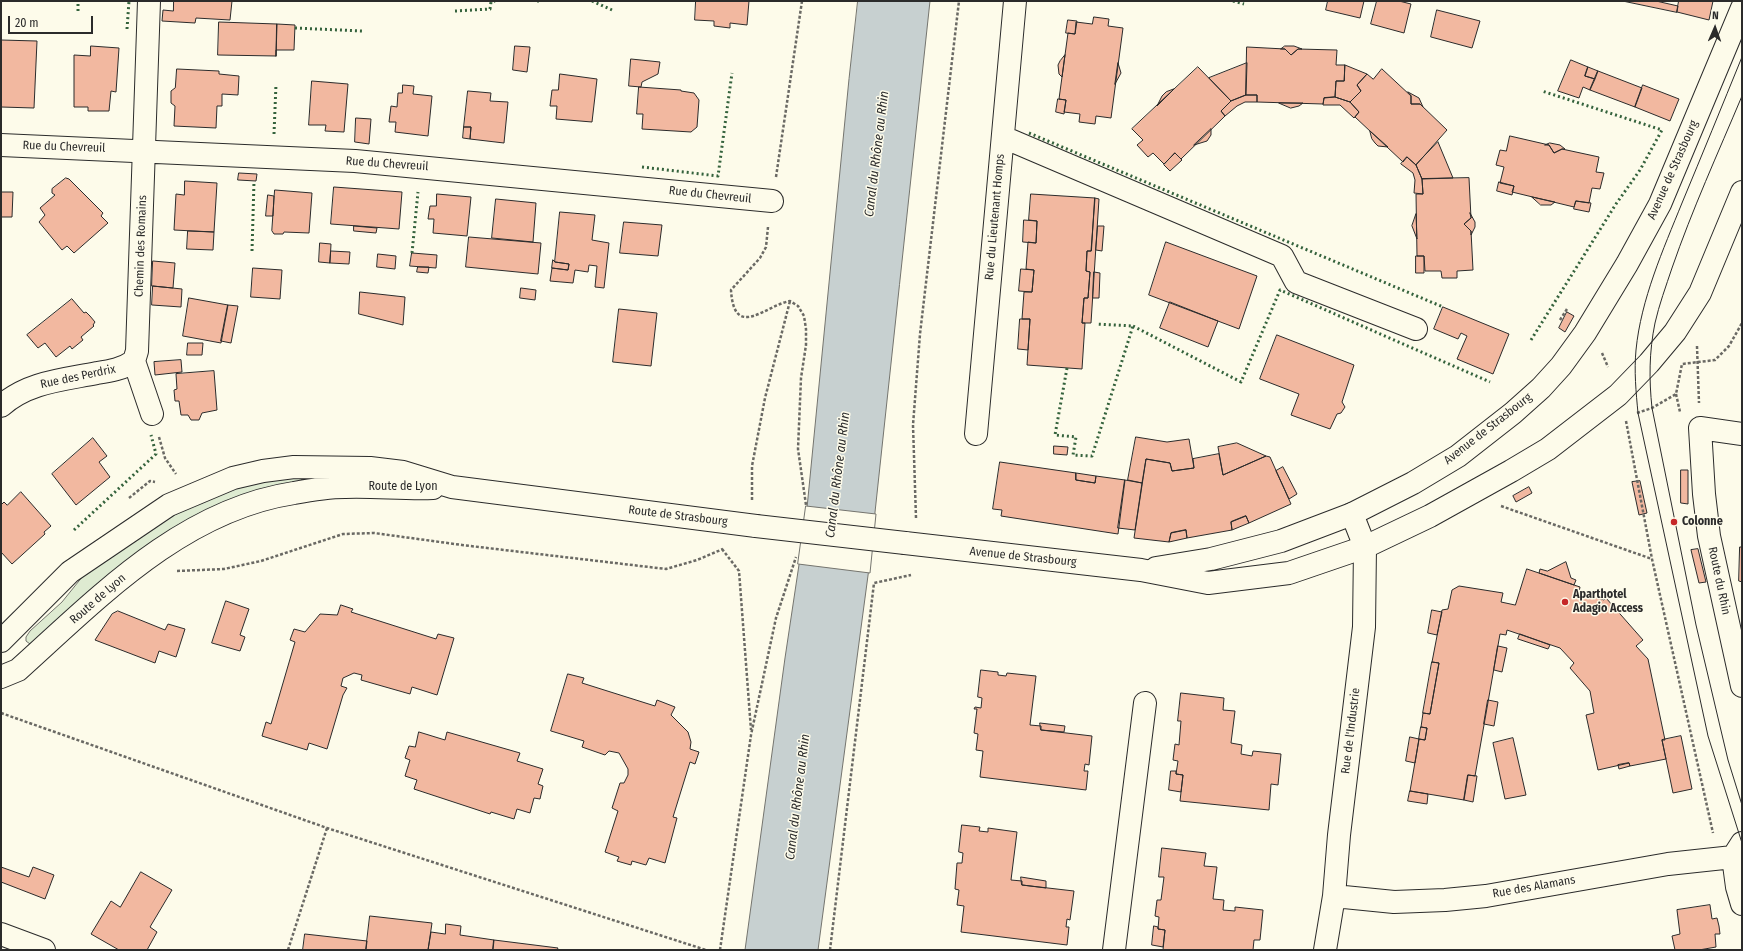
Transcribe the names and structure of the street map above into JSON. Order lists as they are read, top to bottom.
{
  "streets": {
    "main road": [
      "Rue du Chevreuil",
      "Avenue de Strasbourg",
      "Rue du Lieutenant Homps",
      "Chemin des Romains",
      "Rue des Perdrix",
      "Route de Lyon",
      "Route de Strasbourg",
      "Route du Rhin",
      "Rue de l'Industrie",
      "Rue des Alamans"
    ]
  },
  "crossings": [
    ["Rue du Chevreuil", "Chemin des Romains"],
    ["Avenue de Strasbourg", "Route de Strasbourg"],
    ["Avenue de Strasbourg", "Rue de l'Industrie"],
    ["Chemin des Romains", "Rue des Perdrix"],
    ["Route de Lyon", "Route de Strasbourg"],
    ["Rue de l'Industrie", "Rue des Alamans"]
  ],
  "water": ["Canal du Rhône au Rhin"],
  "places": ["Colonne", "Aparthotel Adagio Access"],
  "scale_bar": "20 m",
  "north": "top"
}
